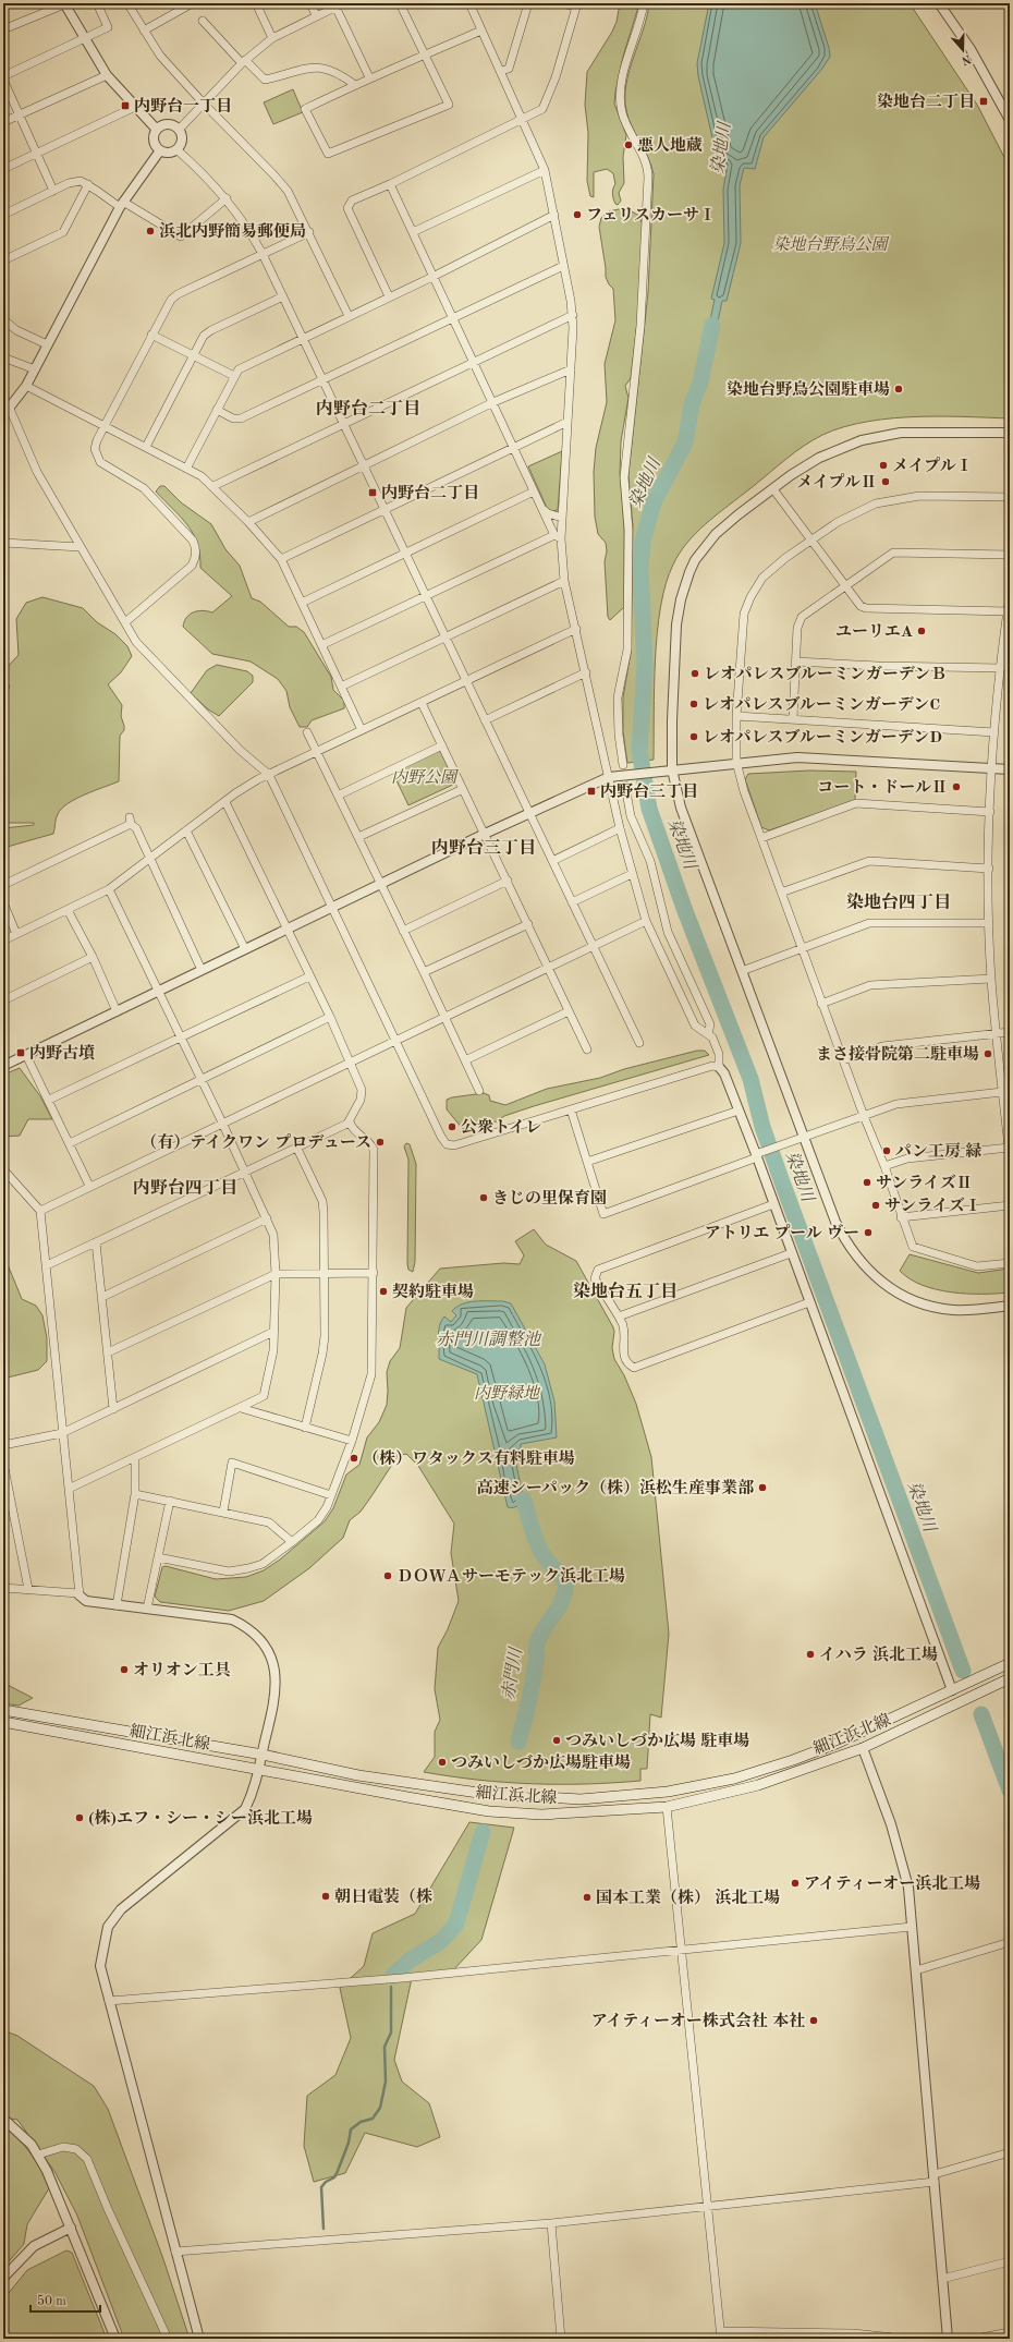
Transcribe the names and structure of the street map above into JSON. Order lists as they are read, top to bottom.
{
  "streets": {
    "main road": ["細江浜北線"]
  },
  "districts": [
    "内野台二丁目",
    "内野台三丁目",
    "染地台四丁目",
    "内野台四丁目",
    "染地台五丁目"
  ],
  "water": ["染地川", "赤門川調整池", "赤門川"],
  "parks": ["染地台野鳥公園", "内野公園", "内野緑地"],
  "places": {
    "transit": [
      "染地台二丁目",
      "内野台一丁目",
      "内野台二丁目",
      "内野台三丁目",
      "内野古墳"
    ],
    "other": [
      "悪人地蔵",
      "フェリスカーサⅠ",
      "浜北内野簡易郵便局",
      "染地台野鳥公園駐車場",
      "メイプルⅠ",
      "メイプルⅡ",
      "ユーリエA",
      "レオパレスブルーミンガーデンＢ",
      "レオパレスブルーミンガーデンC",
      "レオパレスブルーミンガーデンD",
      "コート・ドールⅡ",
      "まさ接骨院第二駐車場",
      "公衆トイレ",
      "（有）テイクワン プロデュース",
      "パン工房 緑",
      "サンライズⅡ",
      "きじの里保育園",
      "サンライズⅠ",
      "アトリエ プール ヴー",
      "契約駐車場",
      "（株）ワタックス有料駐車場",
      "高速シーパック（株）浜松生産事業部",
      "ＤＯＷＡサーモテック浜北工場",
      "イハラ 浜北工場",
      "オリオン工具",
      "つみいしづか広場 駐車場",
      "つみいしづか広場駐車場",
      "(株)エフ・シー・シー浜北工場",
      "アイティーオー浜北工場",
      "朝日電装（株",
      "国本工業（株） 浜北工場",
      "アイティーオー株式会社 本社"
    ]
  },
  "scale_bar": "50 m",
  "north": "bottom"
}
